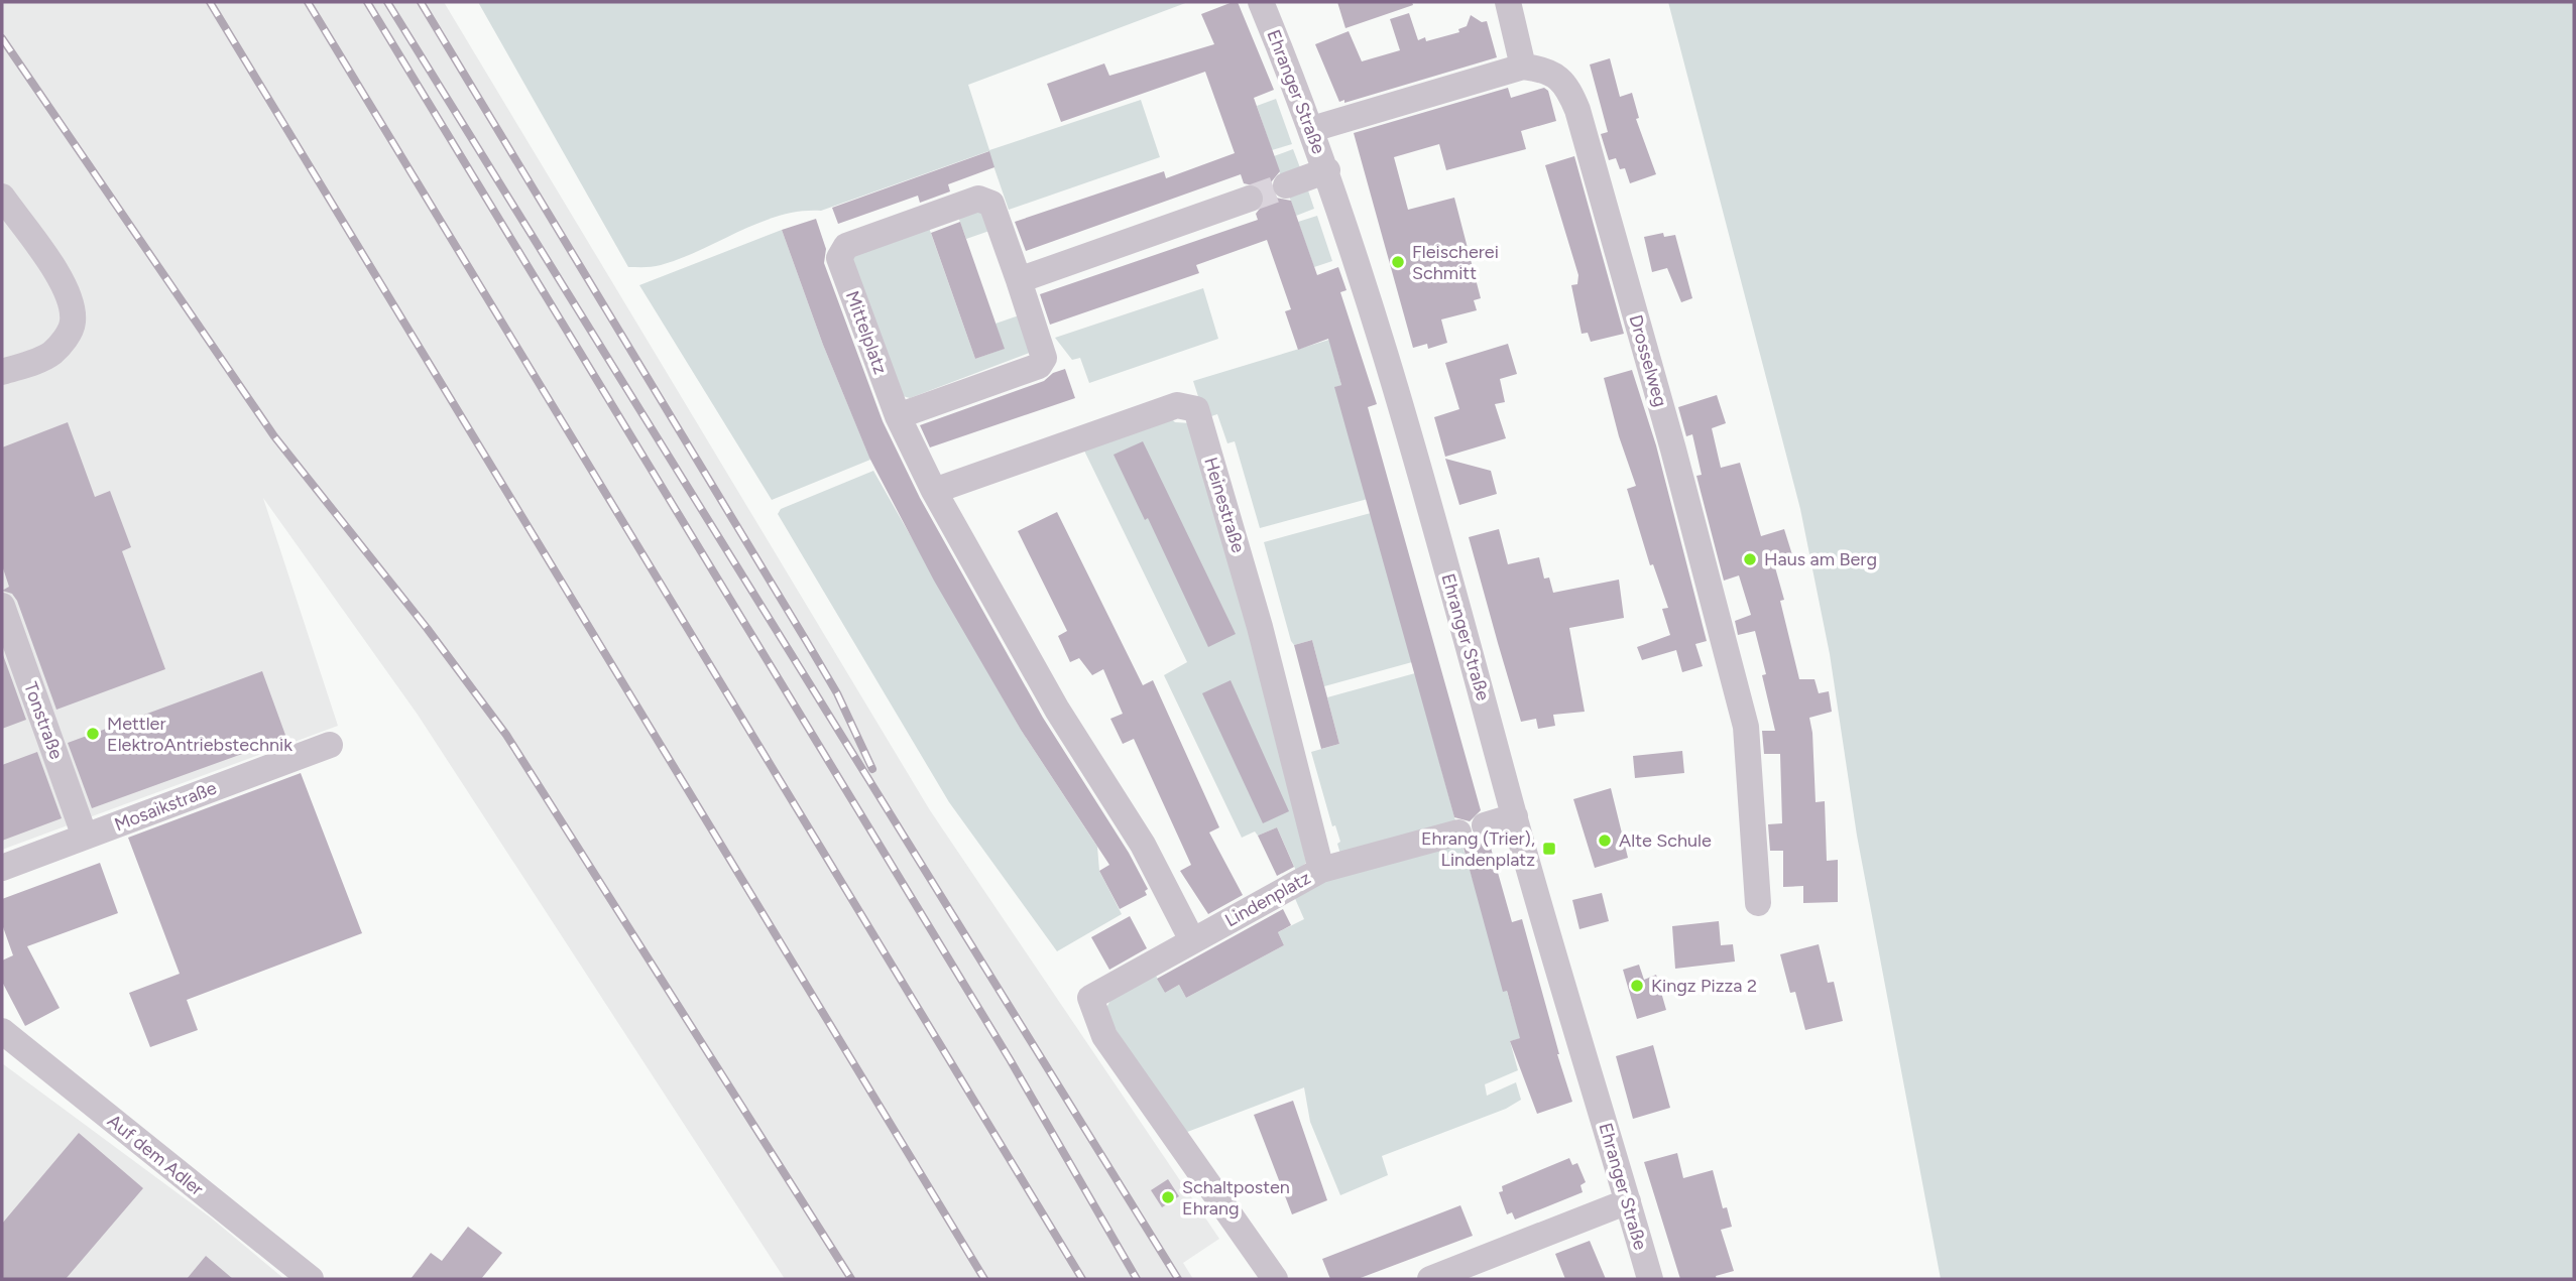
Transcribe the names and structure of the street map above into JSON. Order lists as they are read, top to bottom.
{
  "streets": {
    "street": [
      "Ehranger Straße",
      "Mittelplatz",
      "Drosselweg",
      "Heinestraße",
      "Tonstraße",
      "Mosaikstraße",
      "Lindenplatz",
      "Auf dem Adler"
    ]
  },
  "crossings": [
    ["Heinestraße", "Lindenplatz"],
    ["Tonstraße", "Mosaikstraße"]
  ],
  "places": {
    "other": [
      "Fleischerei Schmitt",
      "Haus am Berg",
      "Mettler ElektroAntriebstechnik",
      "Alte Schule",
      "Kingz Pizza 2",
      "Schaltposten Ehrang"
    ],
    "transit": ["Ehrang (Trier), Lindenplatz"]
  }
}
